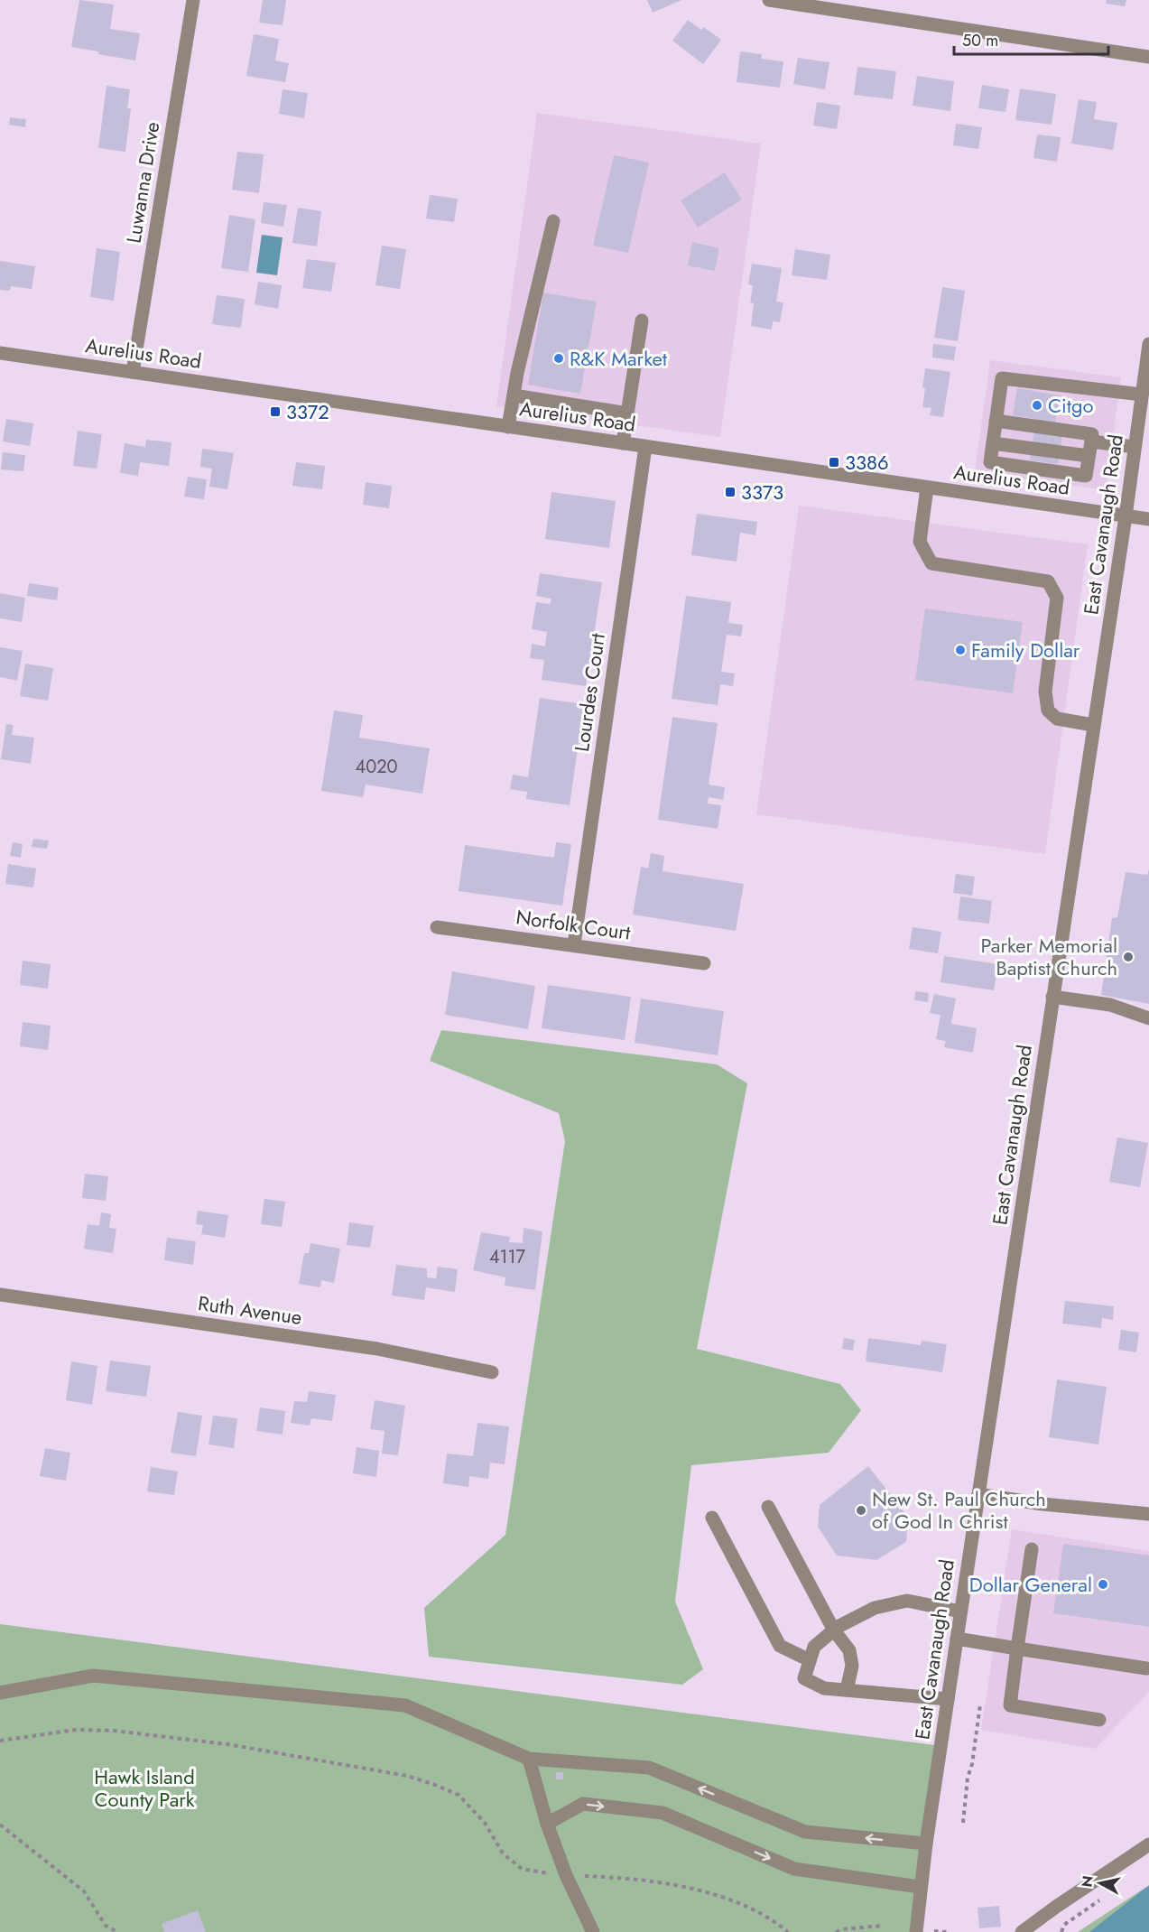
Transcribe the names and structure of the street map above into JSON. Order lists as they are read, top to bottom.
{
  "streets": {
    "street": [
      "Luwanna Drive",
      "Aurelius Road",
      "East Cavanaugh Road",
      "Lourdes Court",
      "Norfolk Court",
      "Ruth Avenue"
    ]
  },
  "crossings": [
    ["Luwanna Drive", "Aurelius Road"],
    ["Aurelius Road", "East Cavanaugh Road"],
    ["Aurelius Road", "Lourdes Court"],
    ["Lourdes Court", "Norfolk Court"]
  ],
  "parks": ["Hawk Island County Park"],
  "places": {
    "other": [
      "R&K Market",
      "Citgo",
      "Family Dollar",
      "Parker Memorial Baptist Church",
      "New St. Paul Church of God In Christ",
      "Dollar General"
    ],
    "transit": ["3372", "3386", "3373"]
  },
  "house_numbers": ["4020", "4117"],
  "scale_bar": "50 m",
  "north": "left"
}
